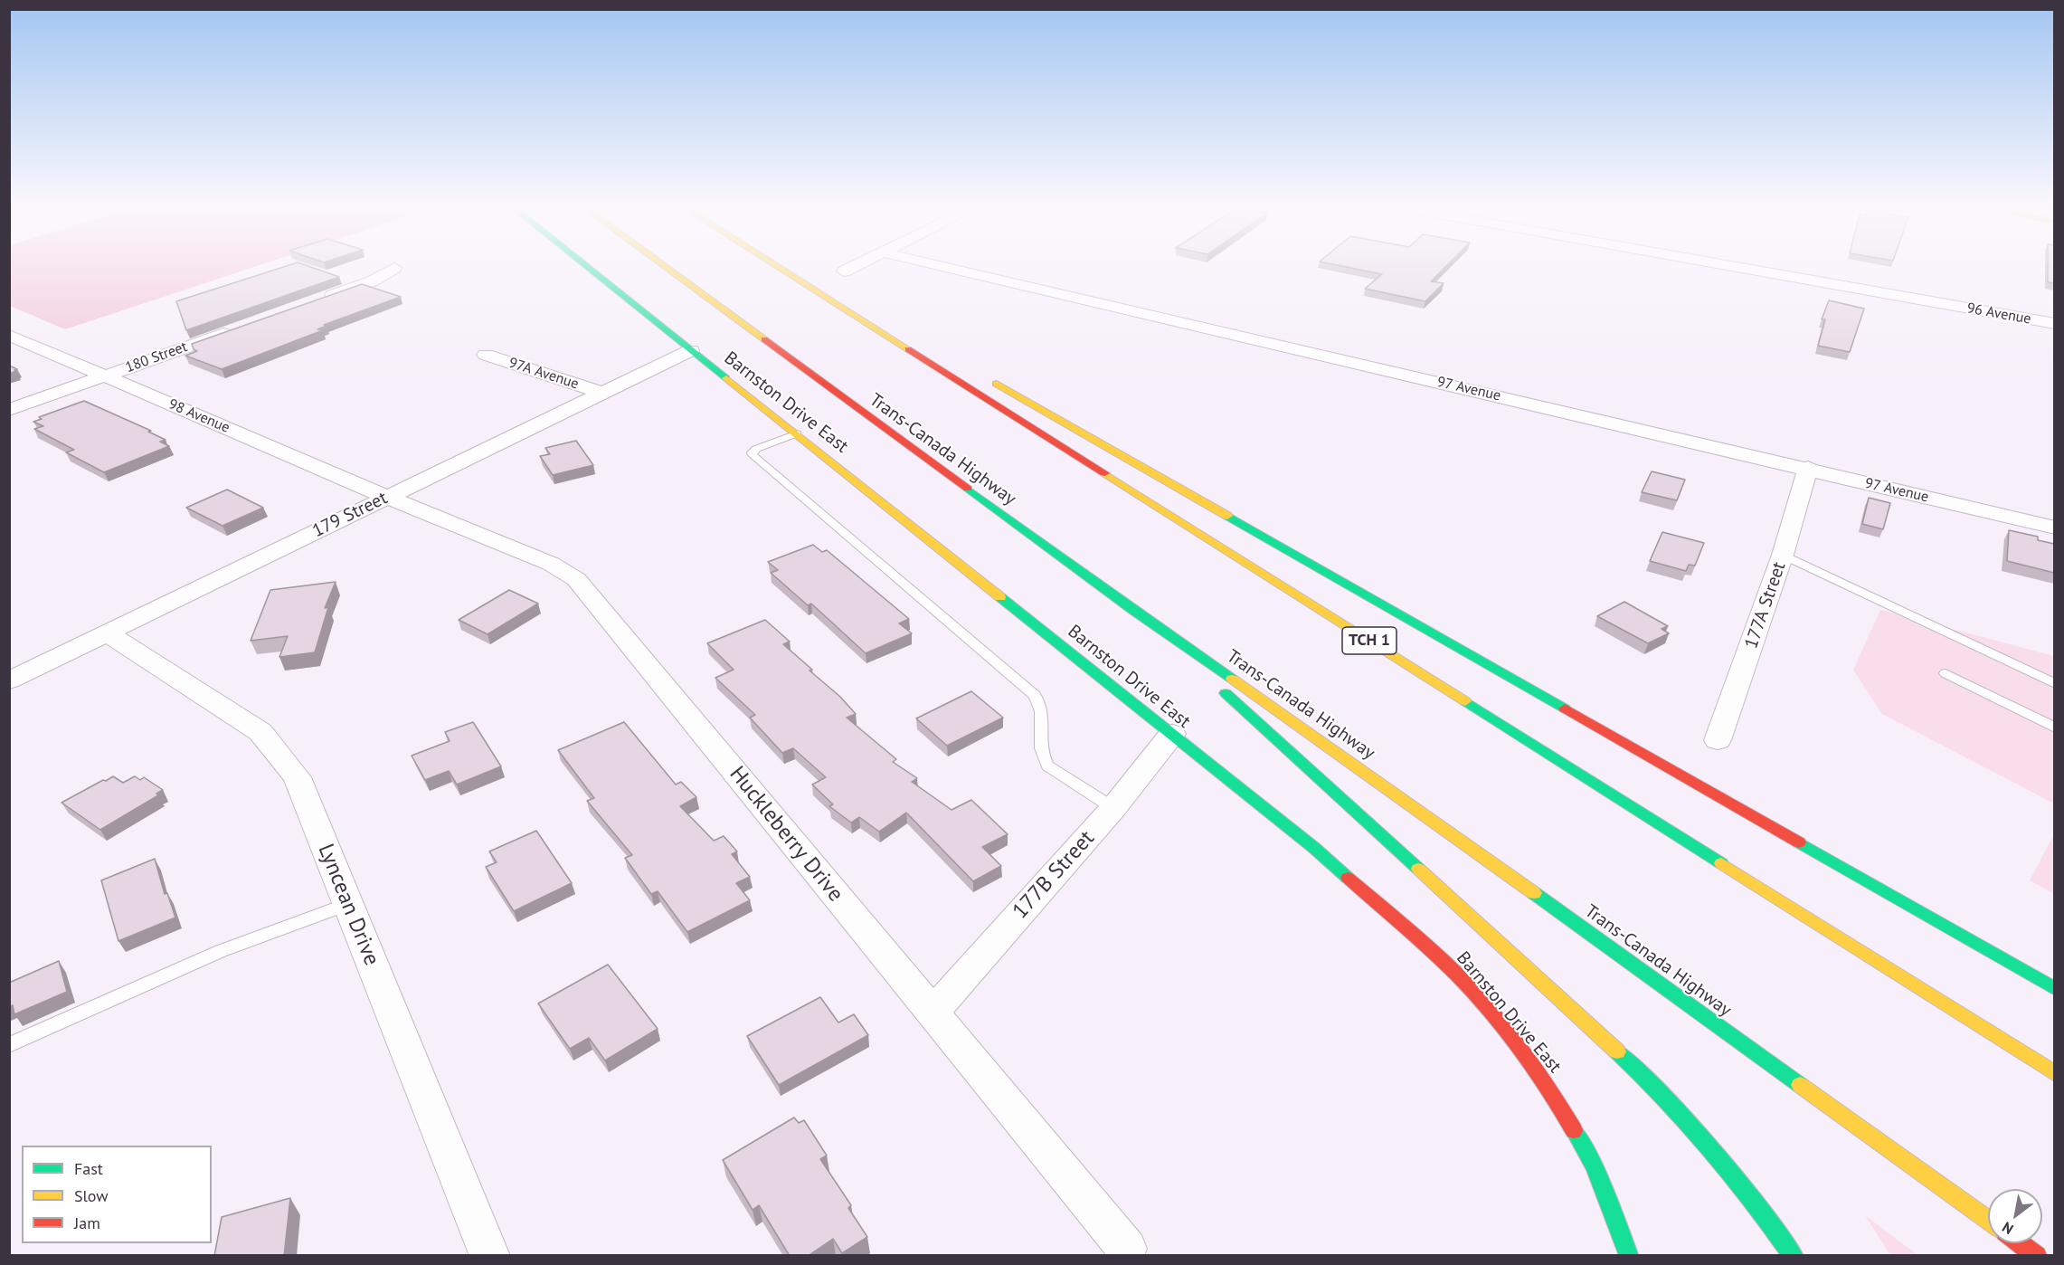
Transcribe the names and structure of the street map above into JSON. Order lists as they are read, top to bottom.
{
  "streets": {
    "main road": ["Barnston Drive East", "Trans-Canada Highway", "TCH 1"],
    "street": [
      "96 Avenue",
      "180 Street",
      "97A Avenue",
      "97 Avenue",
      "98 Avenue",
      "179 Street",
      "177A Street",
      "Huckleberry Drive",
      "177B Street",
      "Lyncean Drive"
    ]
  },
  "crossings": [
    ["180 Street", "98 Avenue"],
    ["97A Avenue", "179 Street"],
    ["97 Avenue", "177A Street"],
    ["Barnston Drive East", "179 Street"],
    ["Barnston Drive East", "177B Street"],
    ["98 Avenue", "179 Street"],
    ["98 Avenue", "Huckleberry Drive"],
    ["179 Street", "Huckleberry Drive"],
    ["179 Street", "Lyncean Drive"],
    ["Huckleberry Drive", "177B Street"]
  ],
  "legend": ["Fast", "Slow", "Jam"],
  "north": "bottom left"
}
